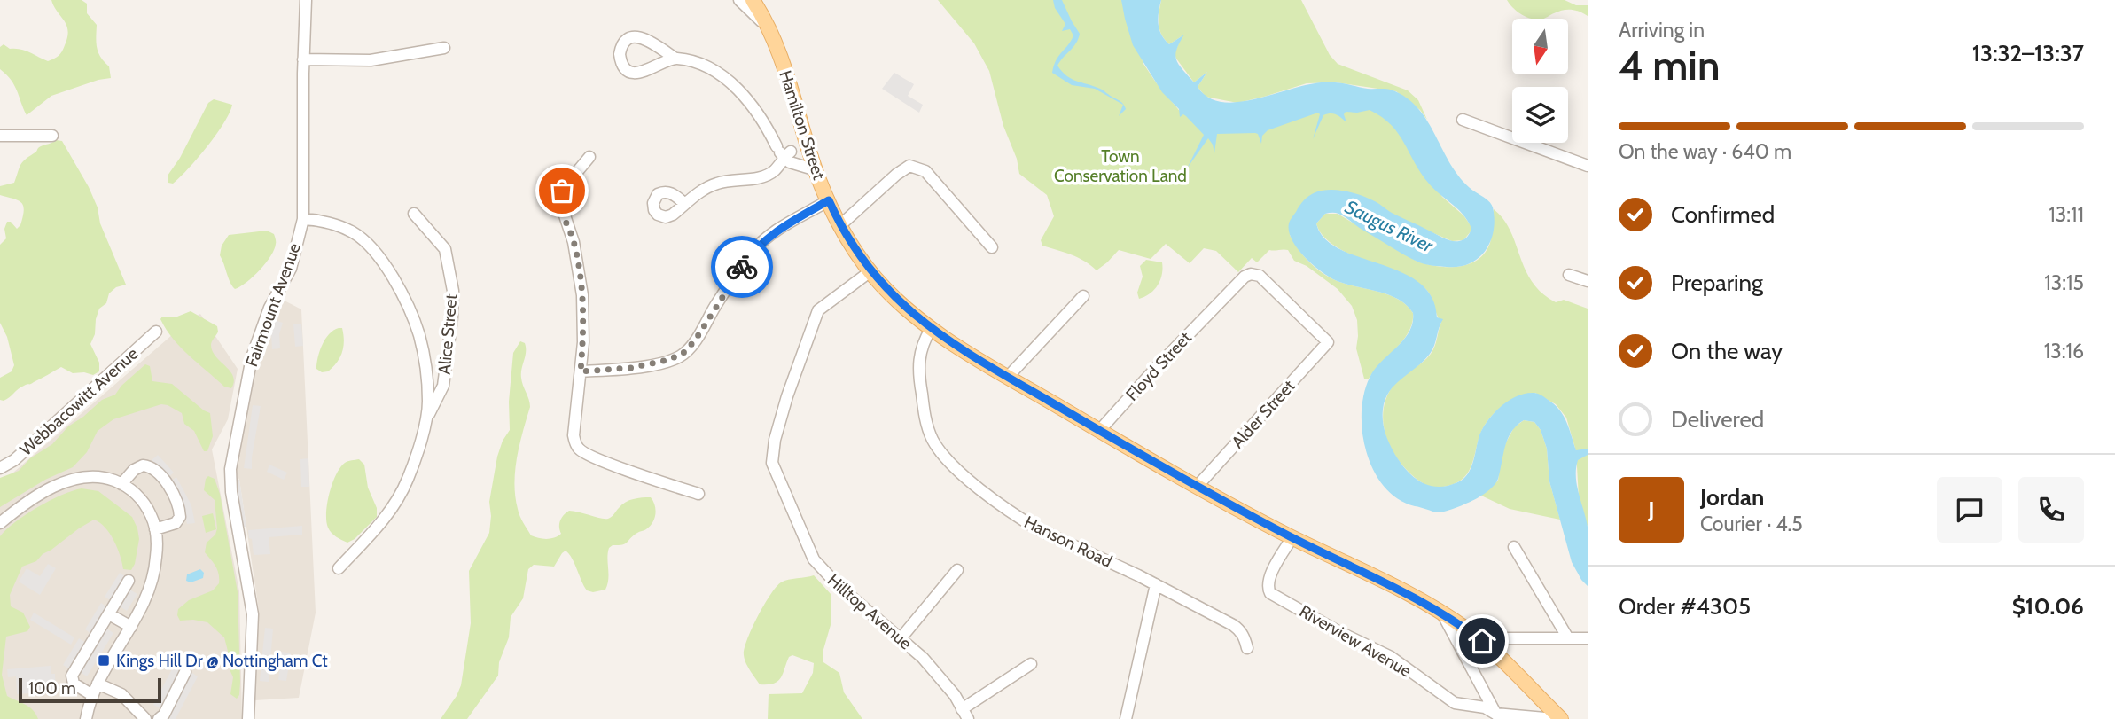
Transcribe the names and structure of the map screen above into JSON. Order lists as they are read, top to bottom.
{
  "streets": {
    "main road": ["Hamilton Street"],
    "street": [
      "Fairmount Avenue",
      "Alice Street",
      "Floyd Street",
      "Webbacowitt Avenue",
      "Alder Street",
      "Hanson Road",
      "Hilltop Avenue",
      "Riverview Avenue"
    ]
  },
  "crossings": [
    ["Hamilton Street", "Floyd Street"],
    ["Hamilton Street", "Alder Street"],
    ["Hamilton Street", "Hanson Road"],
    ["Hamilton Street", "Hilltop Avenue"],
    ["Hamilton Street", "Riverview Avenue"],
    ["Floyd Street", "Alder Street"]
  ],
  "water": ["Saugus River"],
  "parks": ["Town Conservation Land"],
  "places": {
    "transit": ["Kings Hill Dr @ Nottingham Ct"]
  },
  "scale_bar": "100 m",
  "north": "bottom",
  "page": {
    "heading": ["4 min", "Arriving in", "13:32–13:37"],
    "panel": [
      "Jordan",
      "Courier · 4.5",
      "Order #4305",
      "$10.06"
    ],
    "bar": "On the way · 640 m",
    "list": [
      ["Confirmed", "13:11"],
      ["Preparing", "13:15"],
      ["On the way", "13:16"],
      "Delivered"
    ],
    "round": "J",
    "scale": "100 m"
  }
}
